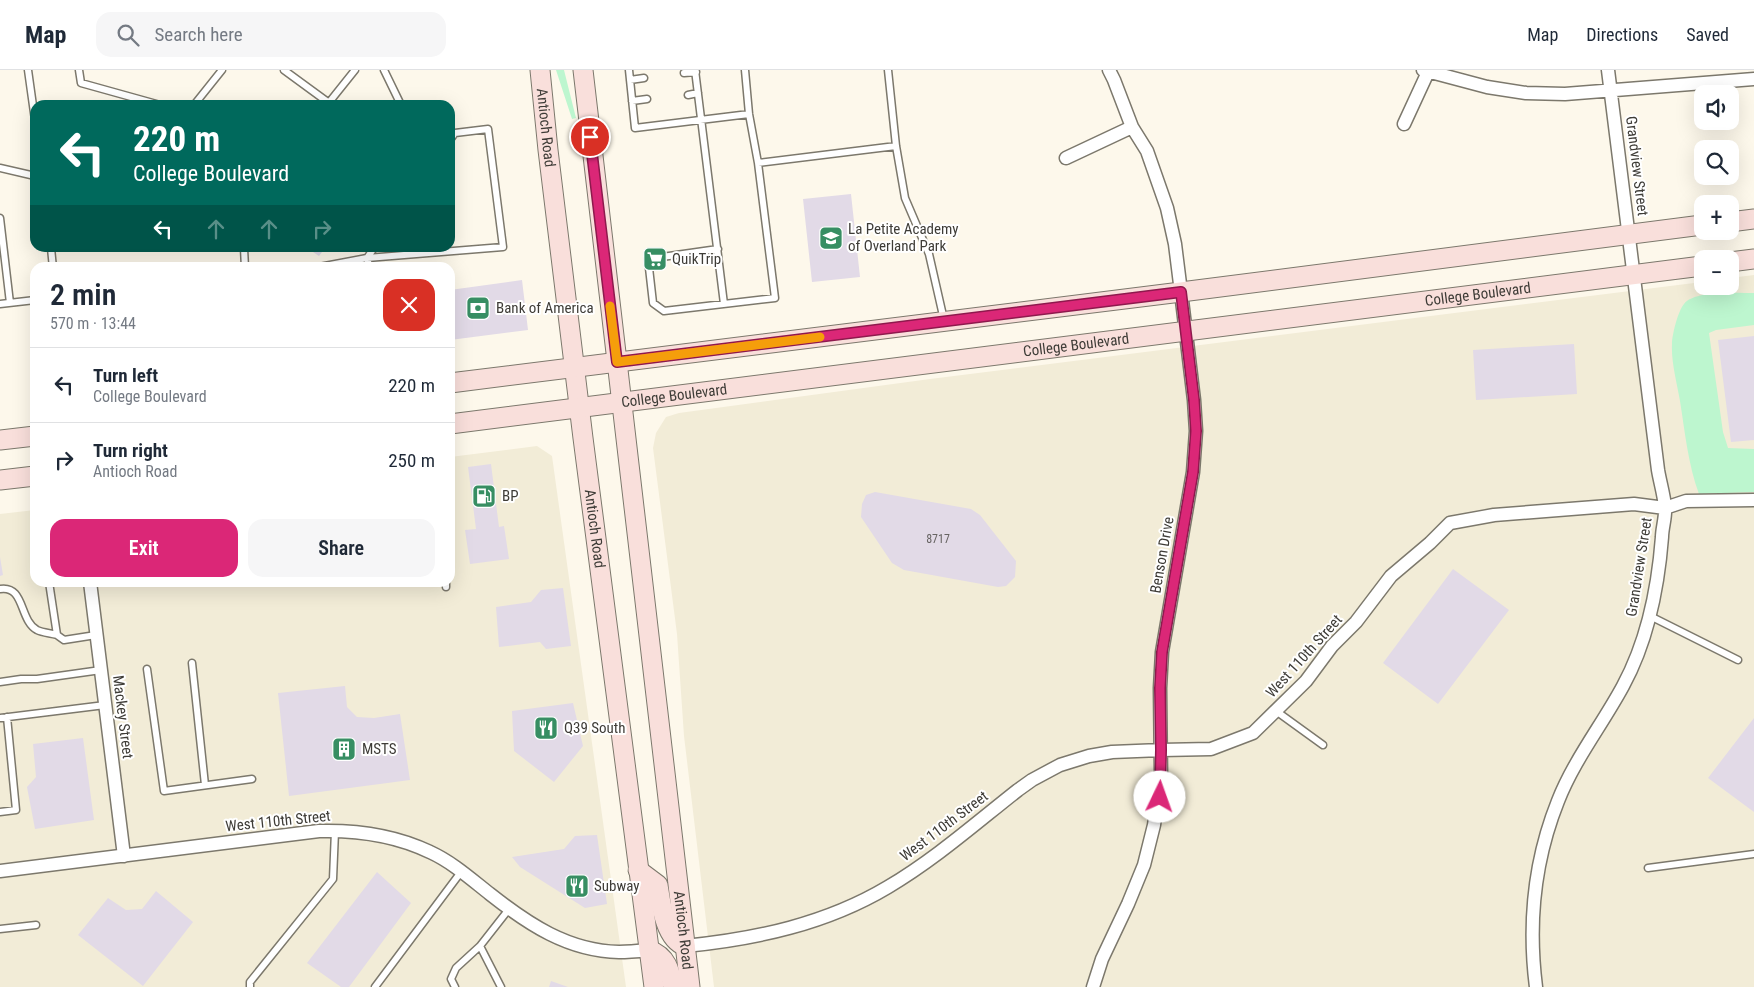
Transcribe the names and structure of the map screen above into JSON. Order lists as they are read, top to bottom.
{
  "streets": {
    "main road": ["Antioch Road", "College Boulevard"],
    "street": [
      "Grandview Street",
      "Benson Drive",
      "West 110th Street",
      "Mackey Street"
    ]
  },
  "crossings": [
    ["Antioch Road", "College Boulevard"],
    ["Antioch Road", "West 110th Street"],
    ["Grandview Street", "College Boulevard"],
    ["Grandview Street", "West 110th Street"],
    ["College Boulevard", "Benson Drive"],
    ["Benson Drive", "West 110th Street"],
    ["West 110th Street", "Mackey Street"]
  ],
  "places": {
    "school or university": ["La Petite Academy of Overland Park"],
    "supermarket": ["QuikTrip"],
    "bank": ["Bank of America"],
    "fuel station": ["BP"],
    "restaurant": ["Q39 South", "Subway"],
    "building": ["MSTS"]
  },
  "house_numbers": ["8717"],
  "page": {
    "header": "Map",
    "search": "Search here",
    "nav": ["Map", "Directions", "Saved"],
    "map_buttons": ["+", "−"],
    "turn": ["220 m", "College Boulevard"],
    "heading": ["2 min", "570 m · 13:44"],
    "list": [
      {
        "name": "Turn left",
        "note": "College Boulevard",
        "value": "220 m"
      },
      {
        "name": "Turn right",
        "note": "Antioch Road",
        "value": "250 m"
      }
    ],
    "buttons": ["Exit", "Share"]
  }
}
